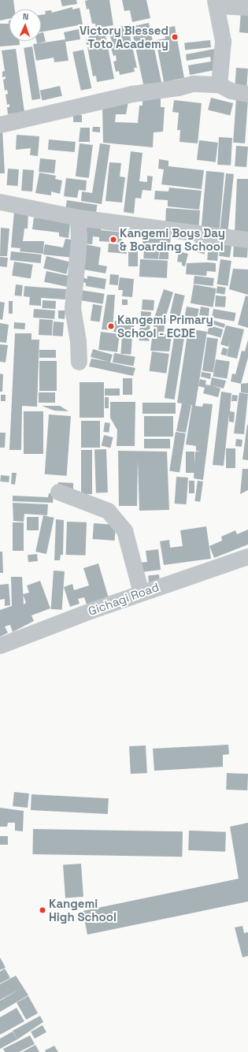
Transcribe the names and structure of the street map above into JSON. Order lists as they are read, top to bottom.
{
  "streets": {
    "street": ["Gichagi Road"]
  },
  "places": [
    "Victory Blessed Toto Academy",
    "Kangemi Boys Day & Boarding School",
    "Kangemi Primary School - ECDE",
    "Kangemi High School"
  ],
  "north": "top"
}
